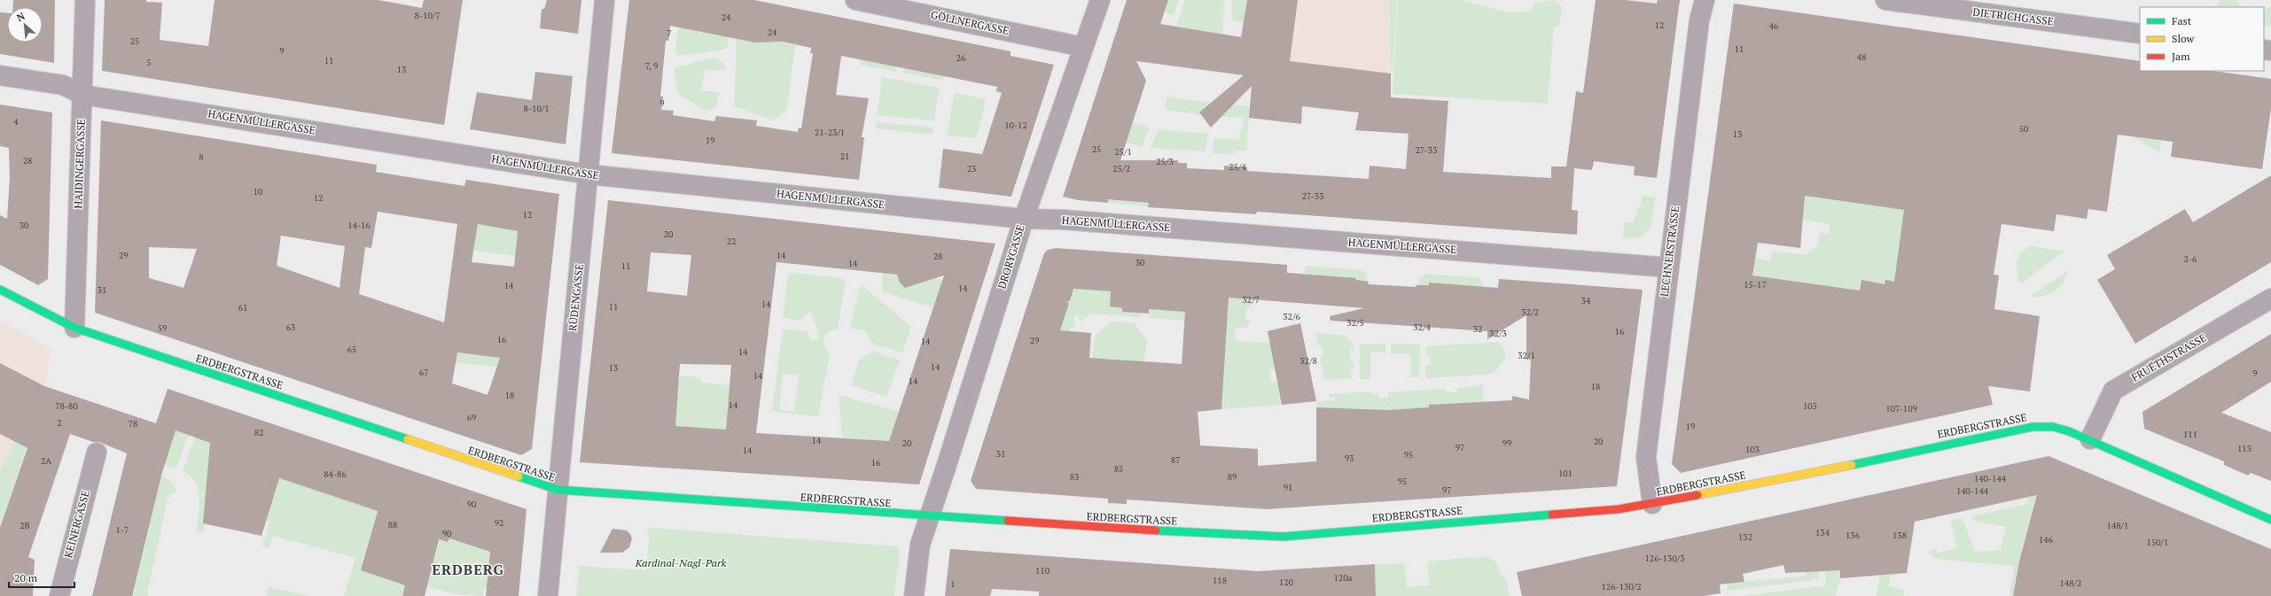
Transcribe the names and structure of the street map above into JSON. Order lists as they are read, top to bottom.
{
  "streets": {
    "street": [
      "DIETRICHGASSE",
      "GÖLLNERGASSE",
      "HAGENMÜLLERGASSE",
      "HAIDINGERGASSE",
      "LECHNERSTRASSE",
      "DRORYGASSE",
      "RÜDENGASSE",
      "FRUËTHSTRASSE",
      "ERDBERGSTRASSE",
      "KEINERGASSE"
    ]
  },
  "crossings": [
    ["GÖLLNERGASSE", "DRORYGASSE"],
    ["HAGENMÜLLERGASSE", "HAIDINGERGASSE"],
    ["HAGENMÜLLERGASSE", "LECHNERSTRASSE"],
    ["HAGENMÜLLERGASSE", "DRORYGASSE"],
    ["HAGENMÜLLERGASSE", "RÜDENGASSE"],
    ["HAIDINGERGASSE", "ERDBERGSTRASSE"],
    ["LECHNERSTRASSE", "ERDBERGSTRASSE"],
    ["DRORYGASSE", "ERDBERGSTRASSE"],
    ["RÜDENGASSE", "ERDBERGSTRASSE"],
    ["FRUËTHSTRASSE", "ERDBERGSTRASSE"]
  ],
  "districts": ["ERDBERG"],
  "parks": ["Kardinal-Nagl-Park"],
  "house_numbers": [
    "8-10/7",
    "24",
    "12",
    "46",
    "24",
    "7",
    "25",
    "11",
    "9",
    "48",
    "26",
    "11",
    "5",
    "7, 9",
    "13",
    "9",
    "8-10/1",
    "4",
    "10-12",
    "50",
    "21-23/1",
    "13",
    "19",
    "25",
    "27-33",
    "25/1",
    "21",
    "8",
    "28",
    "25/3",
    "25/4",
    "23",
    "25/2",
    "10",
    "27-33",
    "12",
    "12",
    "30",
    "14-16",
    "20",
    "22",
    "29",
    "14",
    "28",
    "2-6",
    "30",
    "14",
    "11",
    "15-17",
    "14",
    "14",
    "31",
    "32/7",
    "34",
    "14",
    "11",
    "61",
    "32/2",
    "32/6",
    "32/5",
    "63",
    "32/4",
    "59",
    "32",
    "16",
    "32/3",
    "16",
    "29",
    "14",
    "65",
    "14",
    "32/1",
    "32/8",
    "14",
    "13",
    "67",
    "9",
    "14",
    "14",
    "18",
    "18",
    "14",
    "78-80",
    "105",
    "107-109",
    "69",
    "2",
    "78",
    "19",
    "82",
    "111",
    "14",
    "20",
    "20",
    "99",
    "97",
    "113",
    "103",
    "14",
    "31",
    "95",
    "93",
    "87",
    "2A",
    "16",
    "85",
    "101",
    "84-86",
    "83",
    "89",
    "140-144",
    "95",
    "91",
    "97",
    "140-144",
    "90",
    "92",
    "88",
    "2B",
    "148/1",
    "1-7",
    "134",
    "90",
    "136",
    "138",
    "132",
    "146",
    "150/1",
    "126-130/3",
    "110",
    "120a",
    "118",
    "120",
    "148/2",
    "1",
    "126-130/2"
  ],
  "legend": ["Fast", "Slow", "Jam"],
  "scale_bar": "20 m",
  "north": "top left"
}
